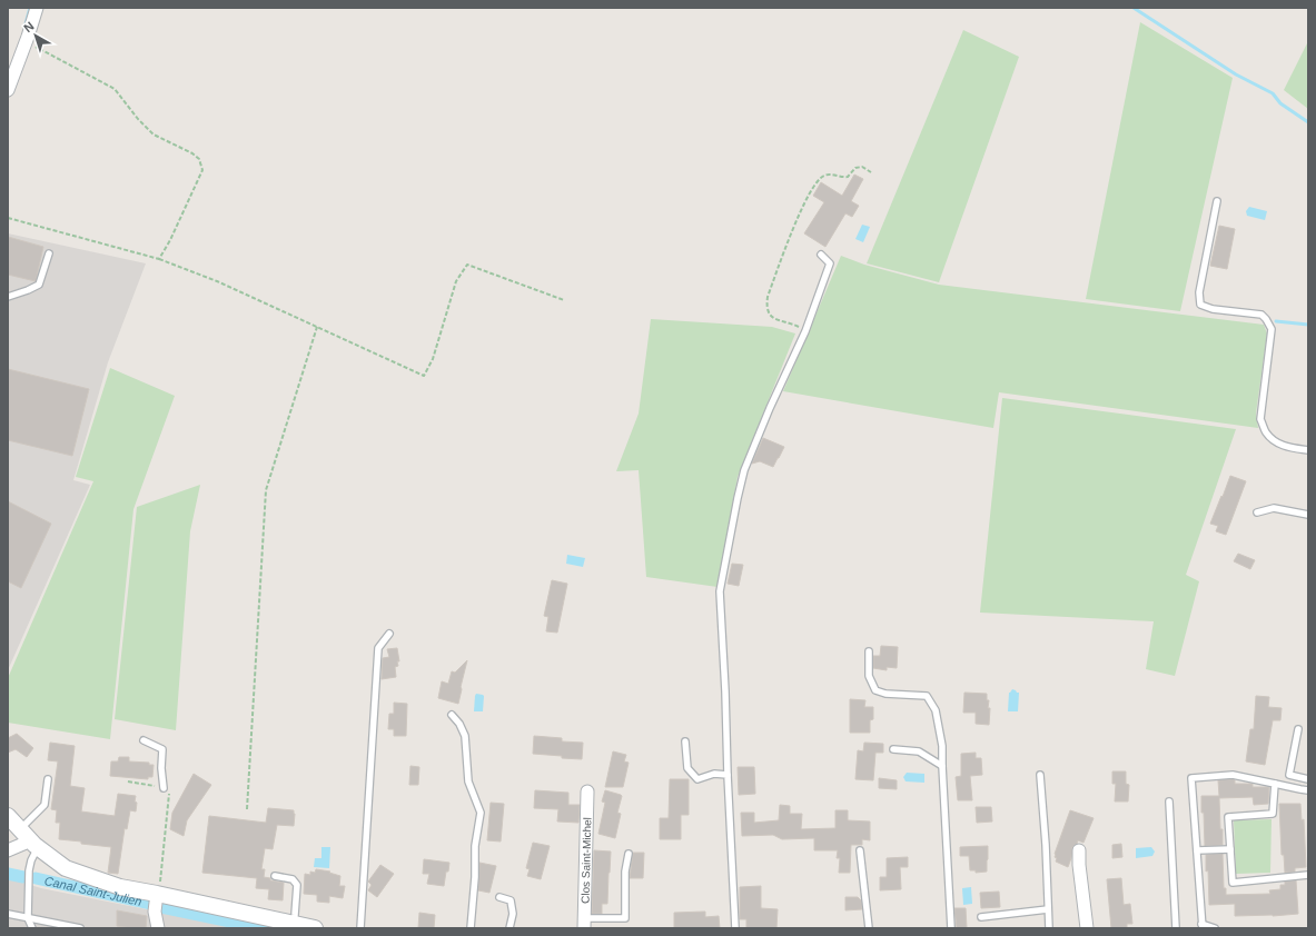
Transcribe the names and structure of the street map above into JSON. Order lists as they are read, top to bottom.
{
  "streets": {
    "street": ["Clos Saint-Michel"]
  },
  "water": ["Canal Saint-Julien"],
  "north": "top left"
}
